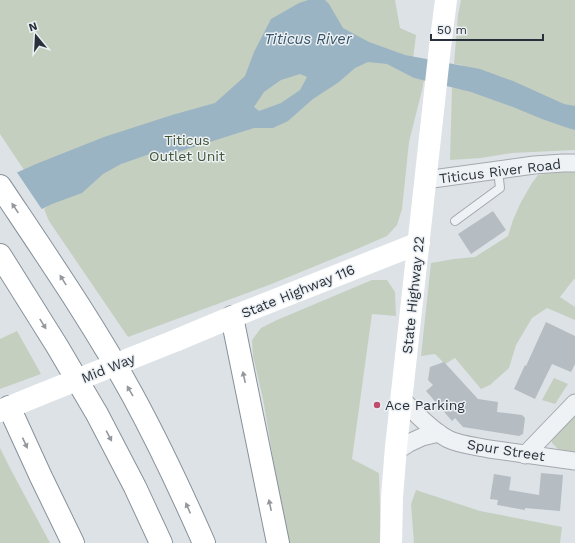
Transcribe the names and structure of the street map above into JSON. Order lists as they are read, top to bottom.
{
  "streets": {
    "main road": ["State Highway 116", "State Highway 22", "Mid Way"],
    "street": ["Titicus River Road", "Spur Street"]
  },
  "crossings": [
    ["Titicus River Road", "State Highway 22"],
    ["State Highway 116", "State Highway 22"],
    ["State Highway 116", "Mid Way"],
    ["State Highway 22", "Spur Street"]
  ],
  "water": ["Titicus River"],
  "parks": ["Titicus Outlet Unit"],
  "places": ["Ace Parking"],
  "scale_bar": "50 m",
  "north": "top"
}
